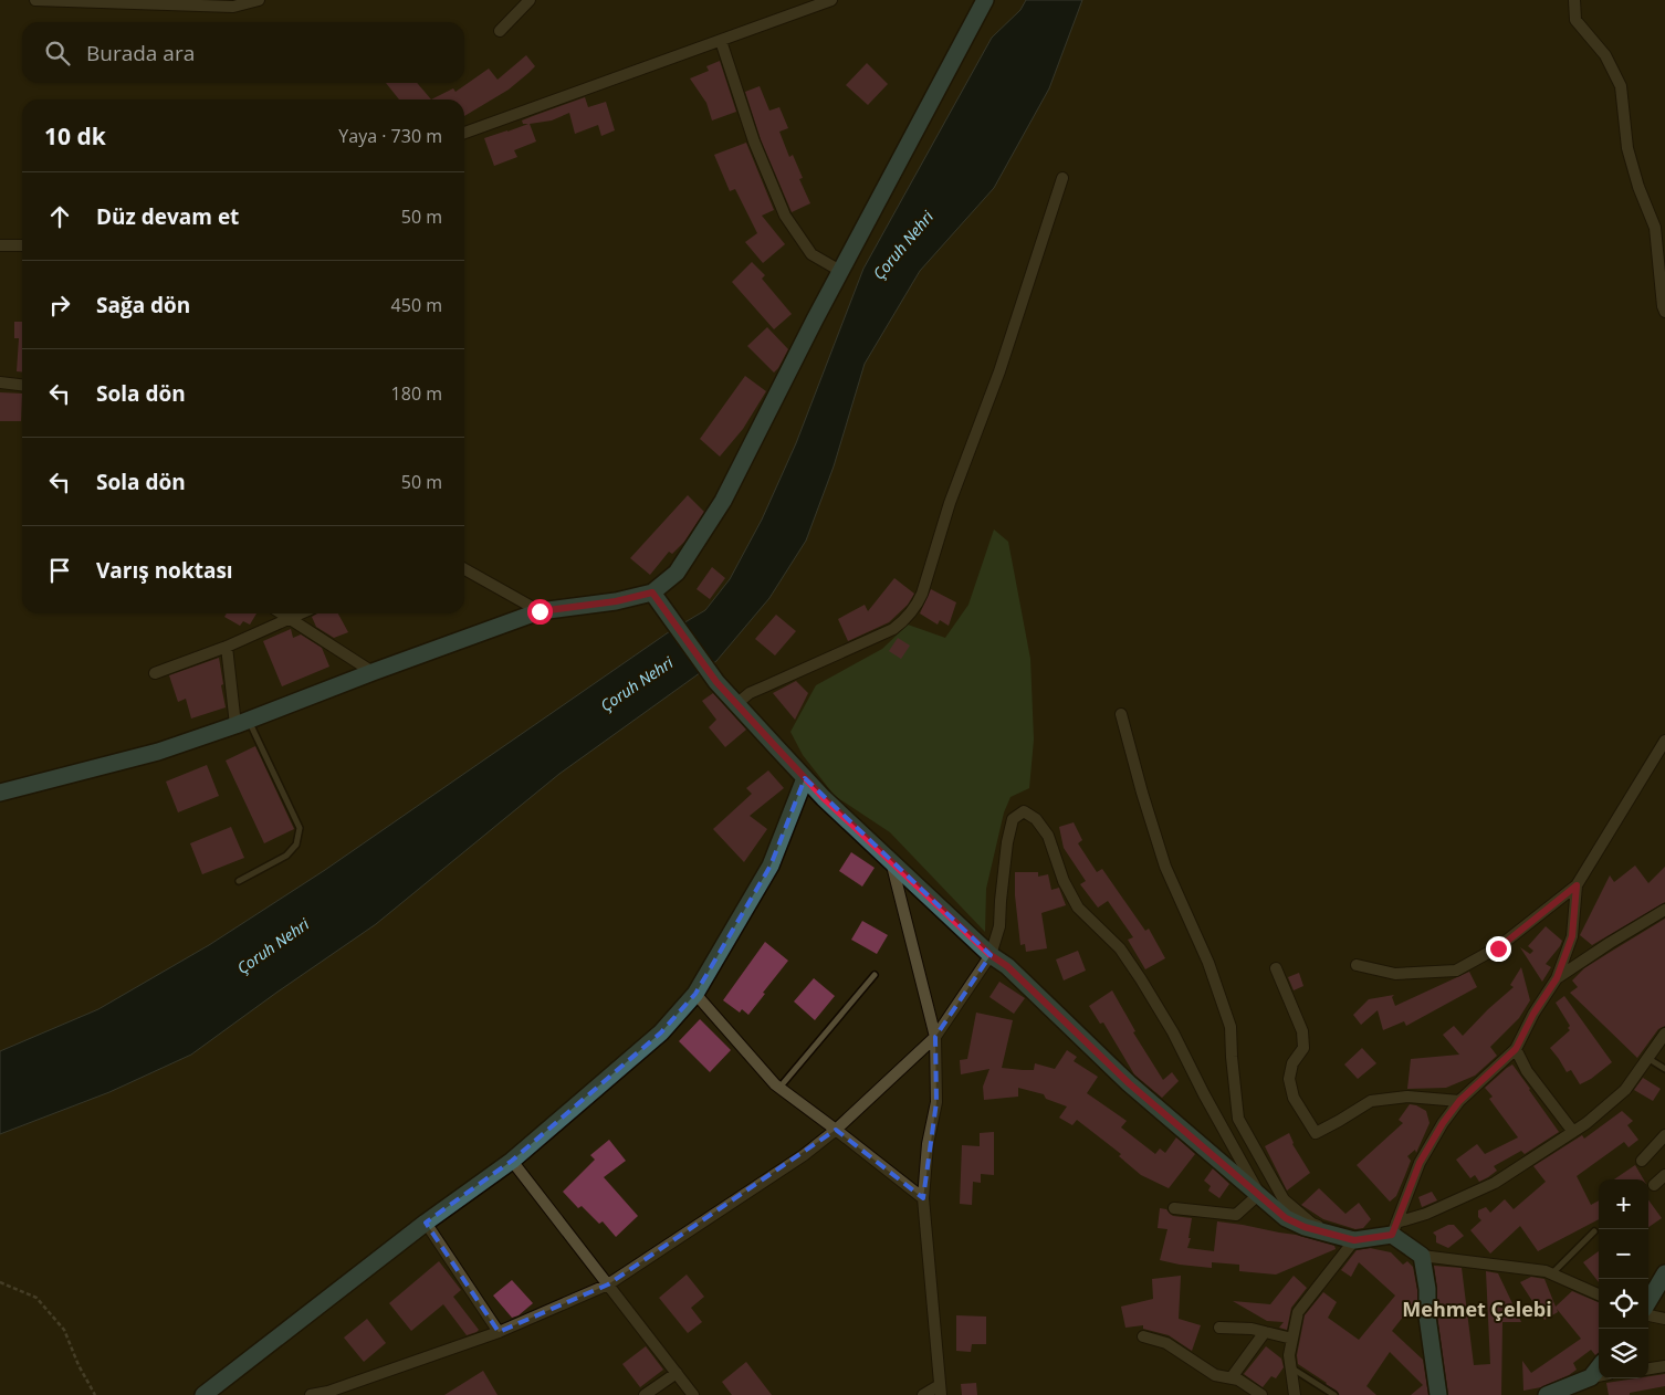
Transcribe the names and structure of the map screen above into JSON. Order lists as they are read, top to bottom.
{
  "districts": ["Mehmet Çelebi"],
  "water": ["Çoruh Nehri"],
  "page": {
    "search": "Burada ara",
    "heading": ["10 dk", "Yaya · 730 m"],
    "list": [
      ["Düz devam et", "50 m"],
      ["Sağa dön", "450 m"],
      ["Sola dön", "180 m"],
      ["Sola dön", "50 m"],
      "Varış noktası"
    ],
    "map_buttons": ["+", "−"]
  }
}
